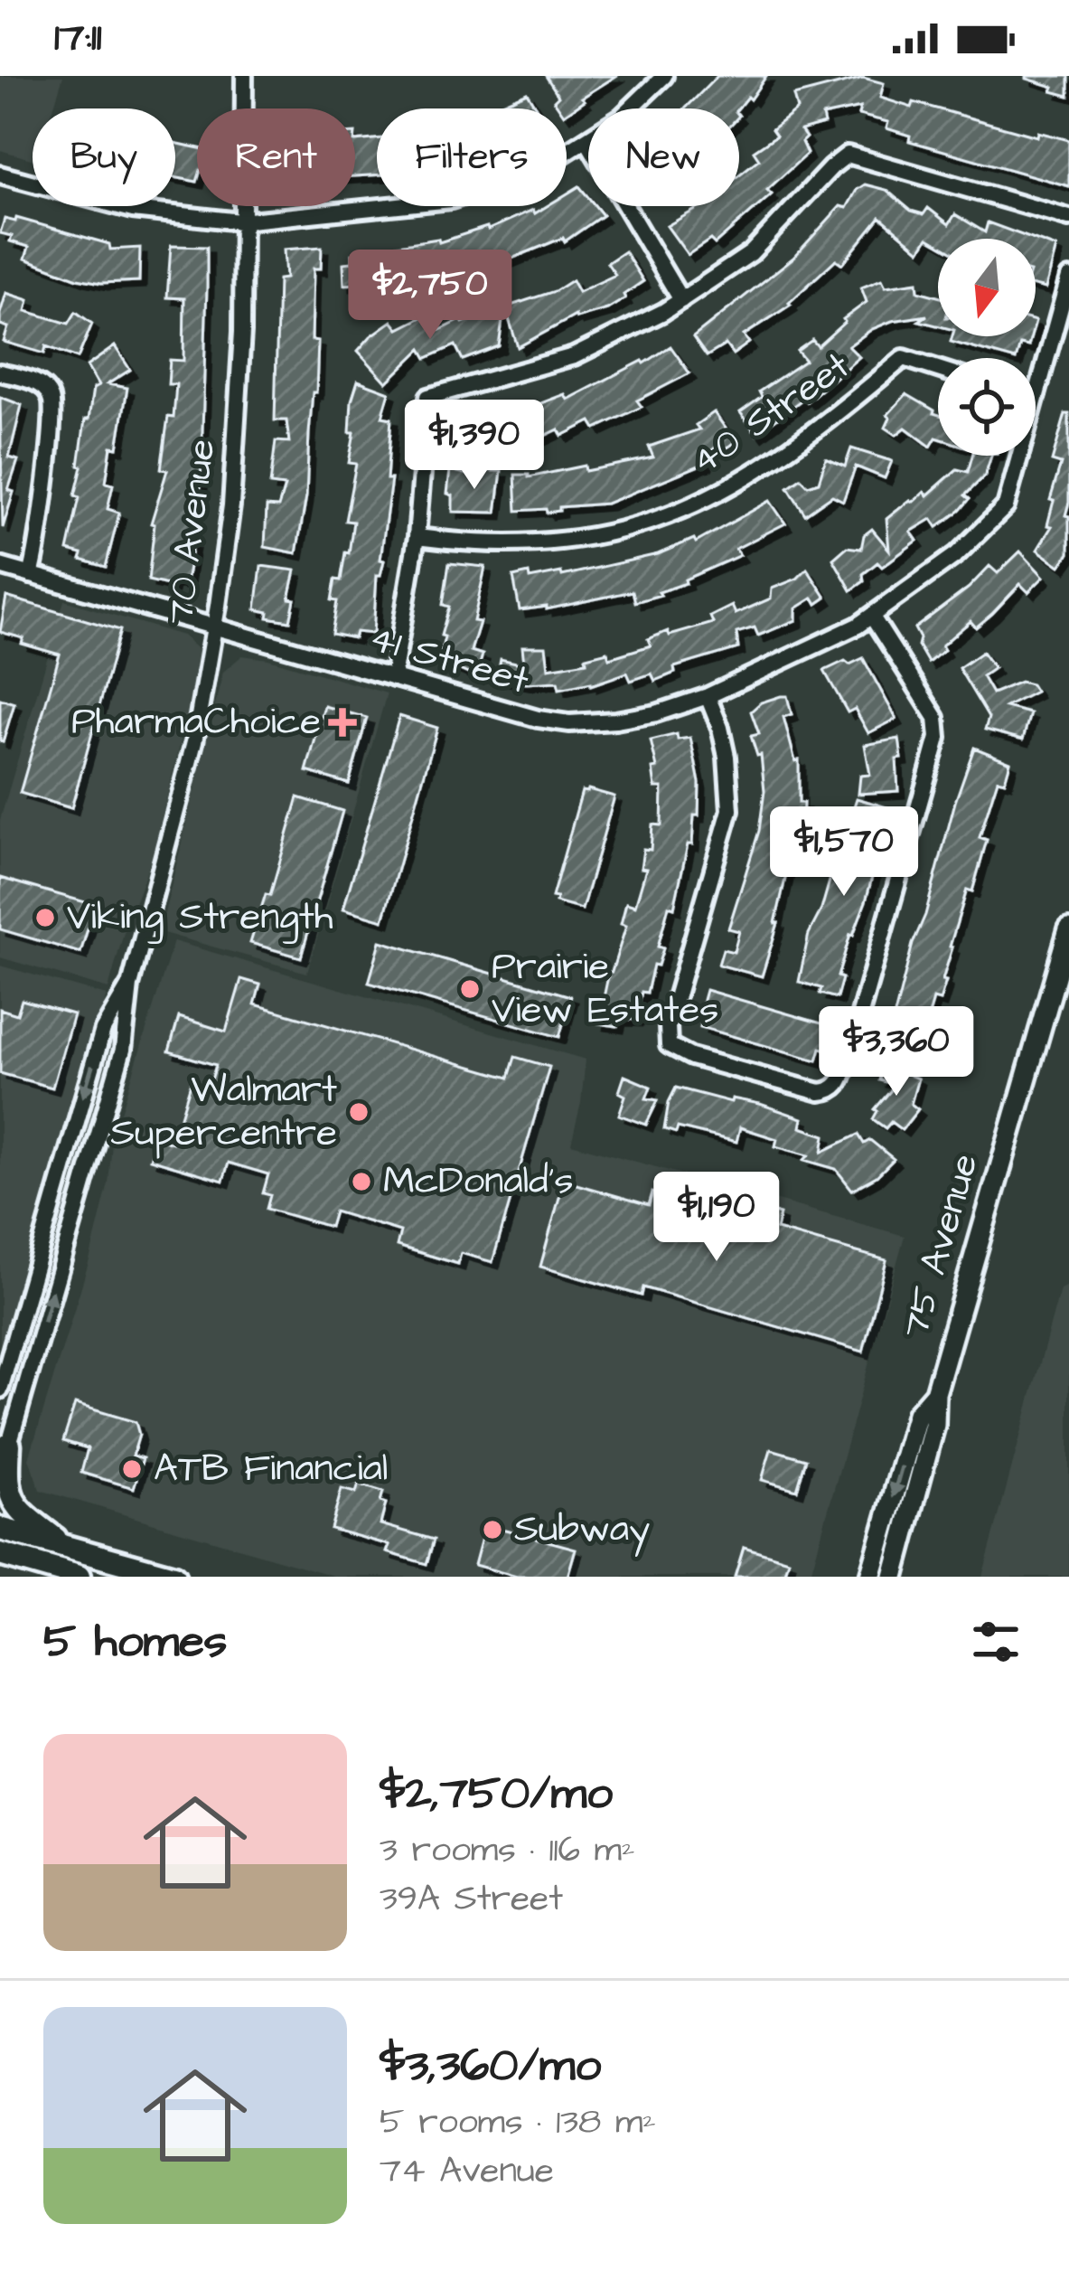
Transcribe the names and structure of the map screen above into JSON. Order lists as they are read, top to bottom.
{
  "streets": {
    "main road": ["75 Avenue"],
    "street": ["40 Street", "70 Avenue", "41 Street"]
  },
  "crossings": [
    ["70 Avenue", "41 Street"]
  ],
  "places": {
    "health": ["PharmaChoice"],
    "other": [
      "Viking Strength",
      "Prairie View Estates",
      "Walmart Supercentre",
      "McDonald's",
      "ATB Financial",
      "Subway"
    ]
  },
  "north": "bottom",
  "page": {
    "status": "17:11",
    "chip": [
      "Buy",
      "Rent",
      "Filters",
      "New"
    ],
    "price": [
      "$2,750",
      "$1,390",
      "$1,570",
      "$3,360",
      "$1,190"
    ],
    "heading": "5 homes",
    "list": [
      {
        "name": "$2,750/mo",
        "note": "3 rooms · 116 m² · 39A Street"
      },
      {
        "name": "$3,360/mo",
        "note": "5 rooms · 138 m² · 74 Avenue"
      }
    ]
  }
}
